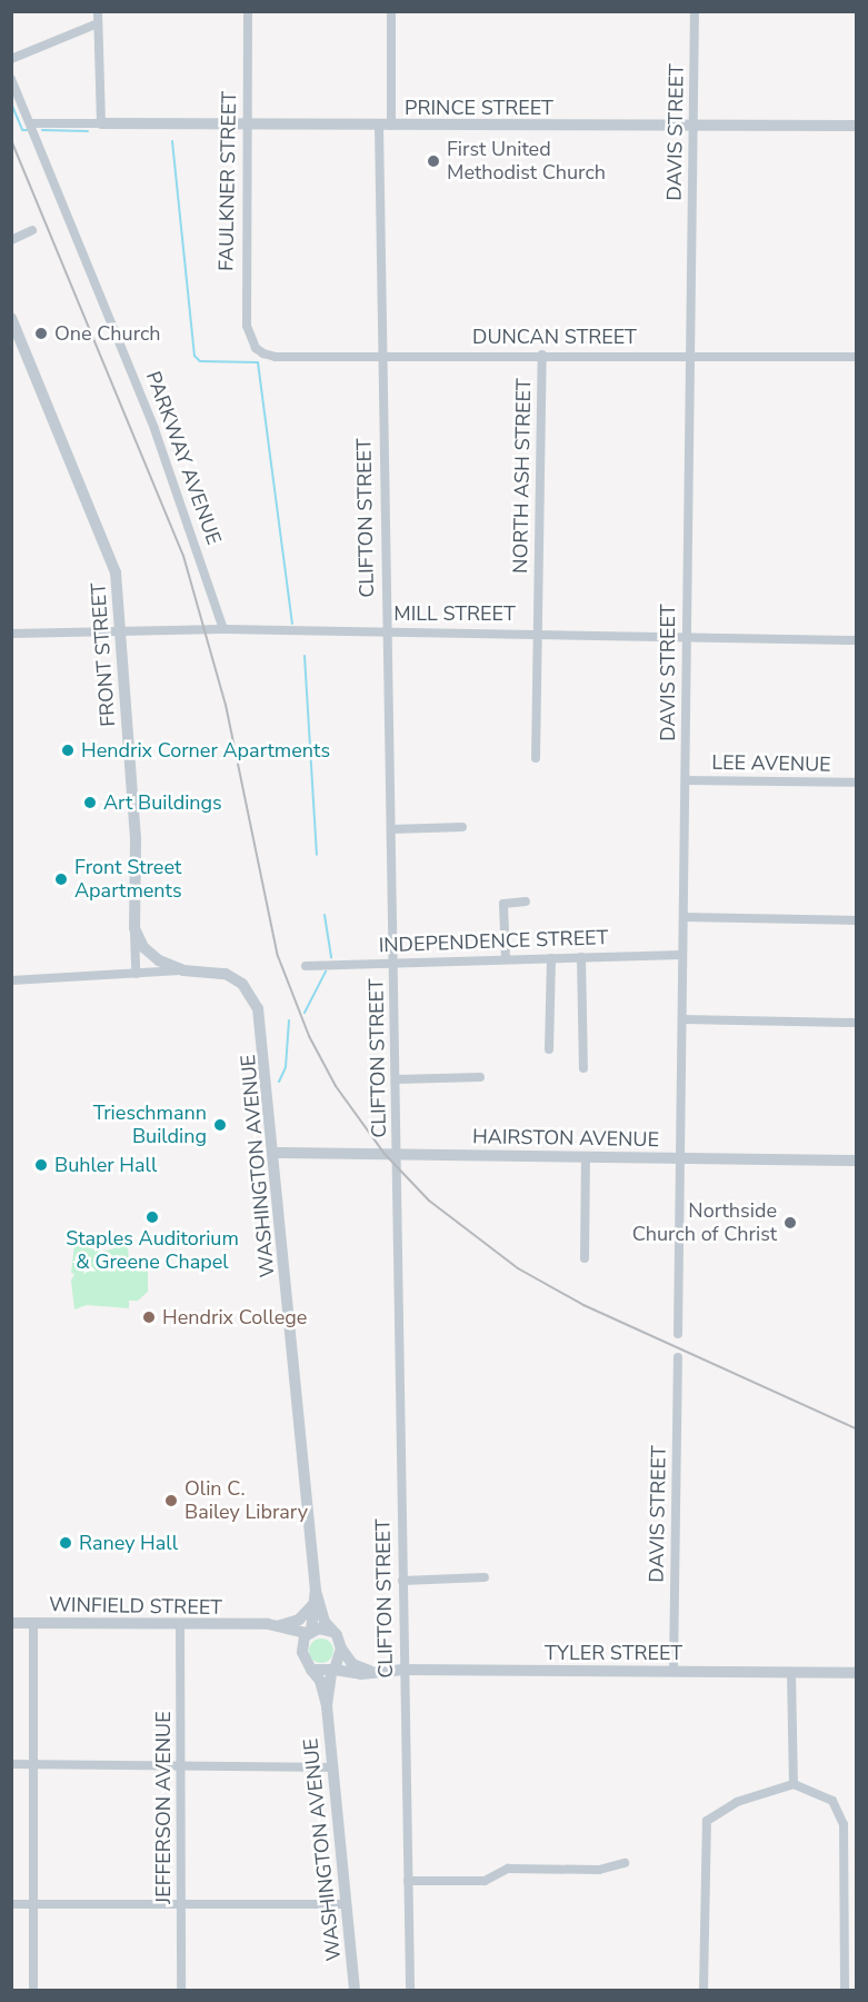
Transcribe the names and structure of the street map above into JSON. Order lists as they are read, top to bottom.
{
  "streets": {
    "street": [
      "PRINCE STREET",
      "DAVIS STREET",
      "FAULKNER STREET",
      "DUNCAN STREET",
      "PARKWAY AVENUE",
      "NORTH ASH STREET",
      "CLIFTON STREET",
      "MILL STREET",
      "FRONT STREET",
      "LEE AVENUE",
      "INDEPENDENCE STREET",
      "HAIRSTON AVENUE",
      "WASHINGTON AVENUE",
      "WINFIELD STREET",
      "TYLER STREET",
      "JEFFERSON AVENUE"
    ]
  },
  "crossings": [
    ["PRINCE STREET", "DAVIS STREET"],
    ["PRINCE STREET", "FAULKNER STREET"],
    ["PRINCE STREET", "CLIFTON STREET"],
    ["DAVIS STREET", "DUNCAN STREET"],
    ["DAVIS STREET", "MILL STREET"],
    ["DAVIS STREET", "LEE AVENUE"],
    ["DAVIS STREET", "INDEPENDENCE STREET"],
    ["DAVIS STREET", "HAIRSTON AVENUE"],
    ["DAVIS STREET", "TYLER STREET"],
    ["FAULKNER STREET", "DUNCAN STREET"],
    ["DUNCAN STREET", "NORTH ASH STREET"],
    ["DUNCAN STREET", "CLIFTON STREET"],
    ["PARKWAY AVENUE", "MILL STREET"],
    ["NORTH ASH STREET", "MILL STREET"],
    ["CLIFTON STREET", "MILL STREET"],
    ["CLIFTON STREET", "INDEPENDENCE STREET"],
    ["CLIFTON STREET", "HAIRSTON AVENUE"],
    ["CLIFTON STREET", "TYLER STREET"],
    ["MILL STREET", "FRONT STREET"],
    ["HAIRSTON AVENUE", "WASHINGTON AVENUE"],
    ["WASHINGTON AVENUE", "WINFIELD STREET"],
    ["WASHINGTON AVENUE", "TYLER STREET"],
    ["WINFIELD STREET", "TYLER STREET"],
    ["WINFIELD STREET", "JEFFERSON AVENUE"]
  ],
  "places": [
    "First United Methodist Church",
    "One Church",
    "Hendrix Corner Apartments",
    "Art Buildings",
    "Front Street Apartments",
    "Trieschmann Building",
    "Buhler Hall",
    "Staples Auditorium & Greene Chapel",
    "Northside Church of Christ",
    "Hendrix College",
    "Olin C. Bailey Library",
    "Raney Hall"
  ]
}
